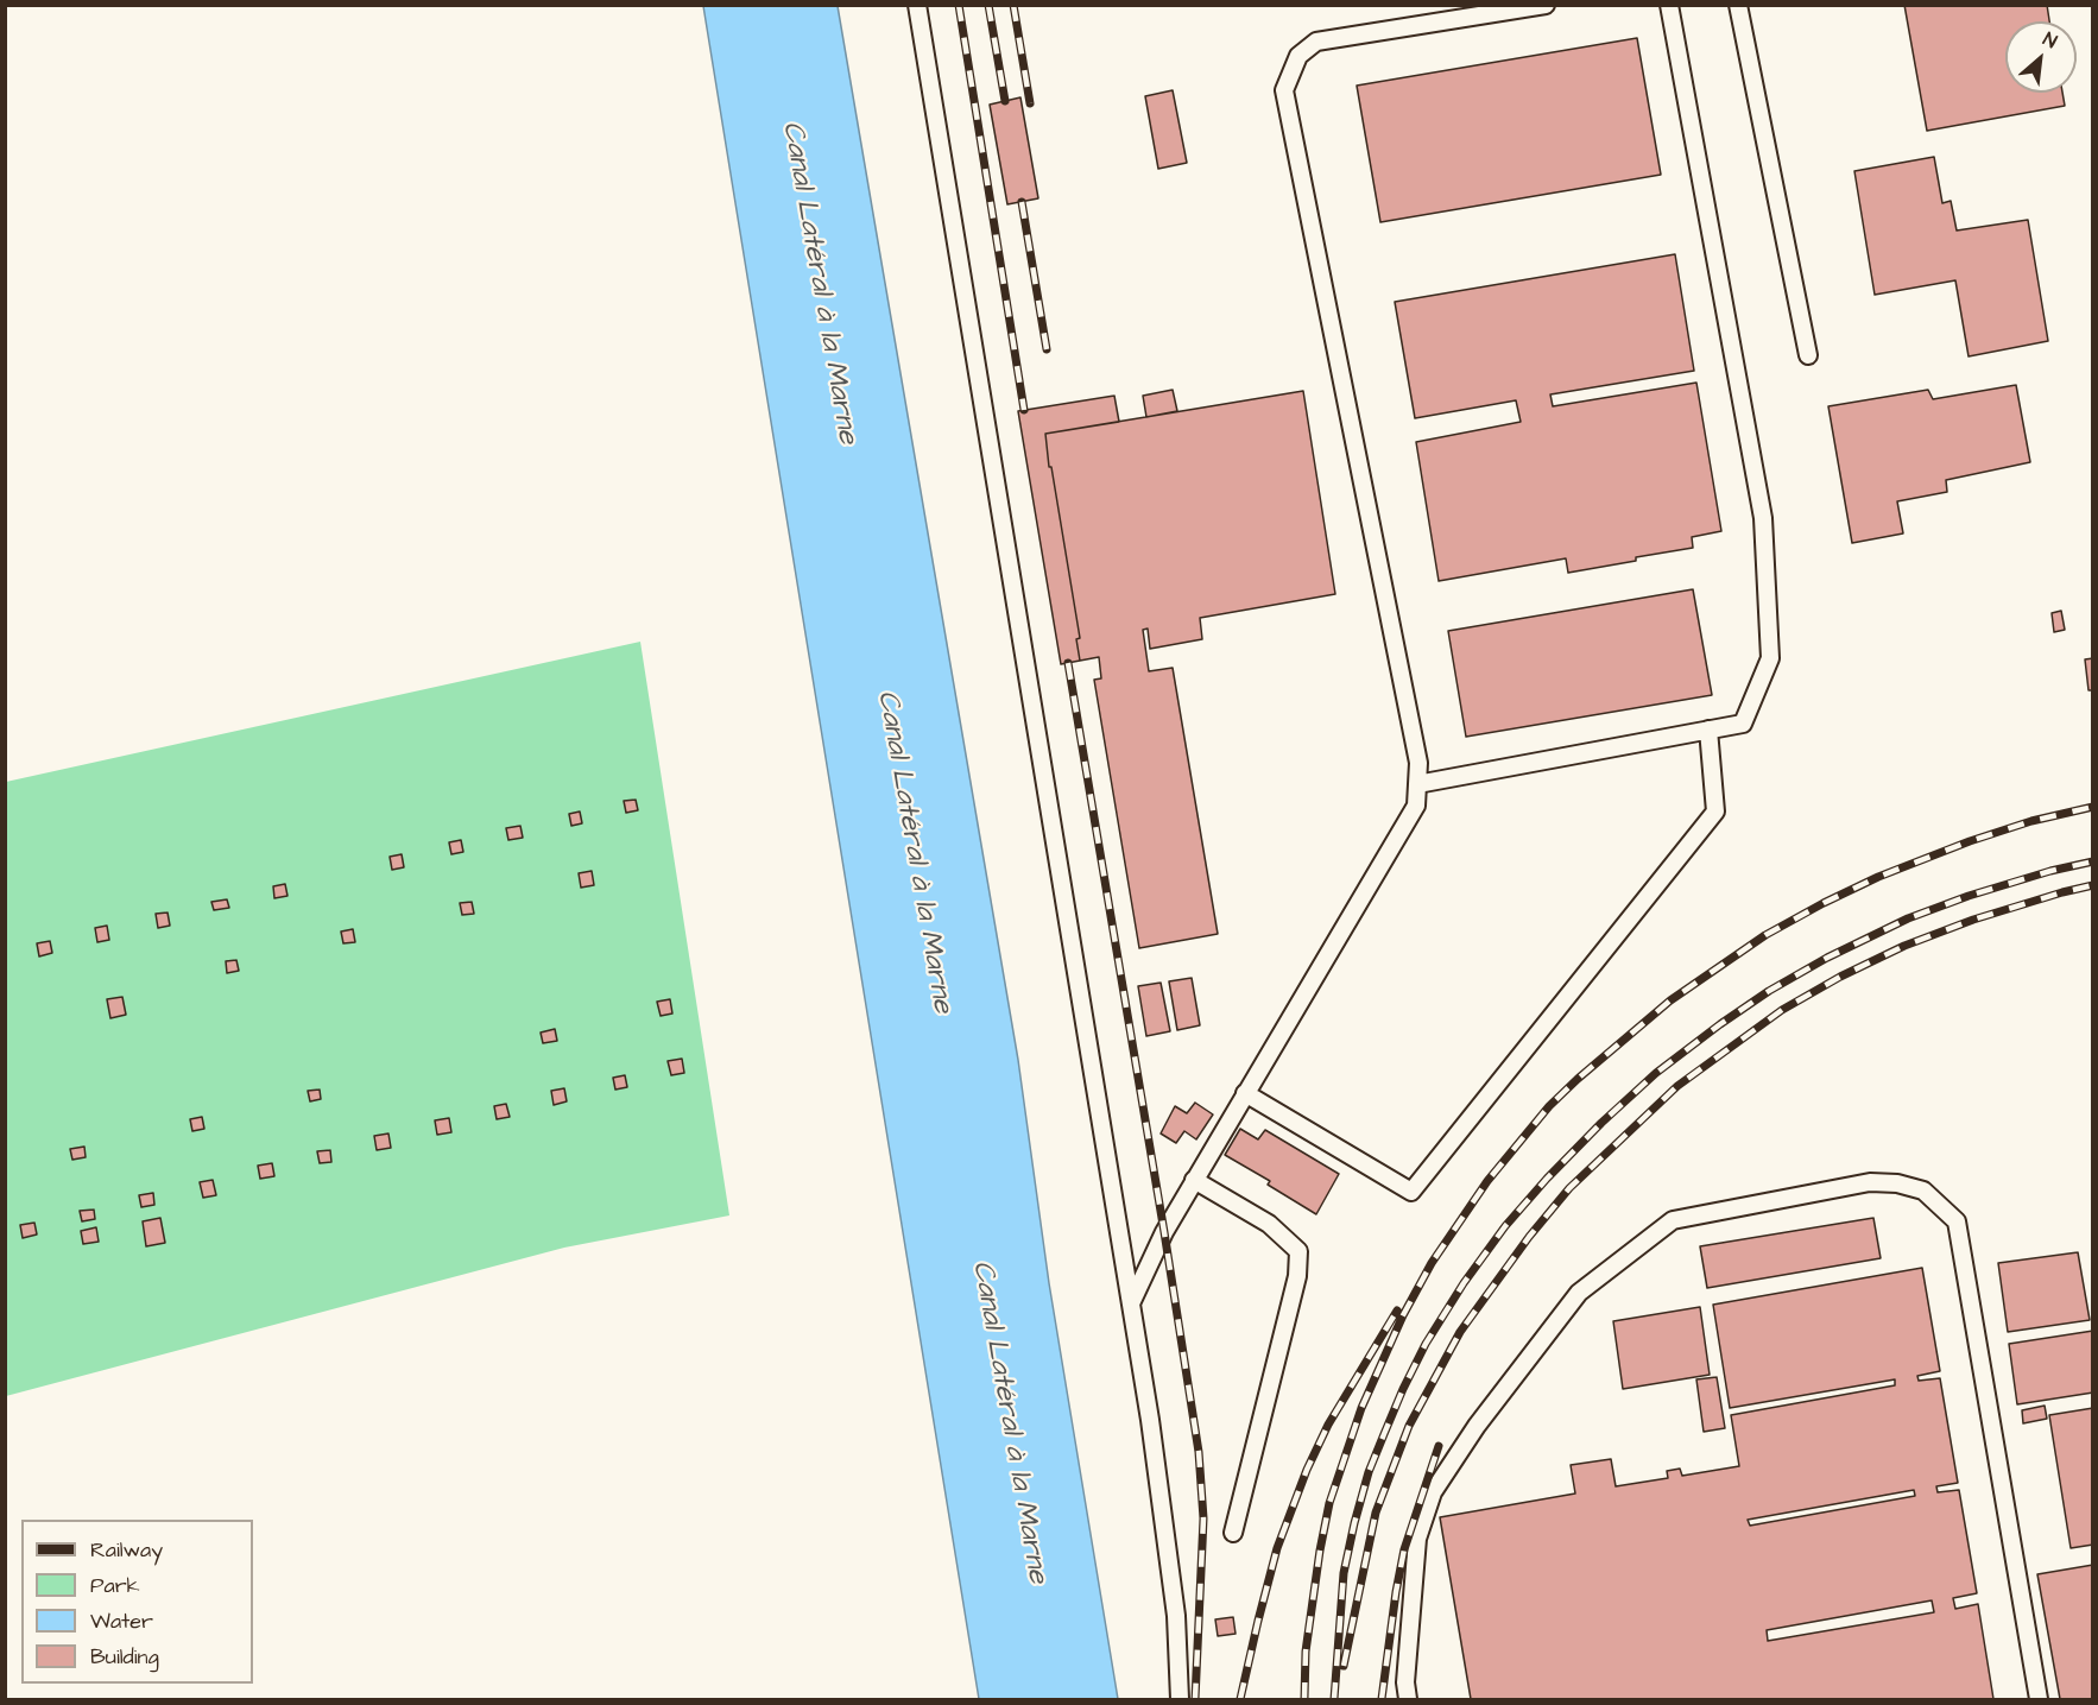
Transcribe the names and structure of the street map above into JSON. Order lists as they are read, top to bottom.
{
  "water": ["Canal Latéral à la Marne"],
  "legend": [
    "Railway",
    "Park",
    "Water",
    "Building"
  ],
  "north": "top right"
}
